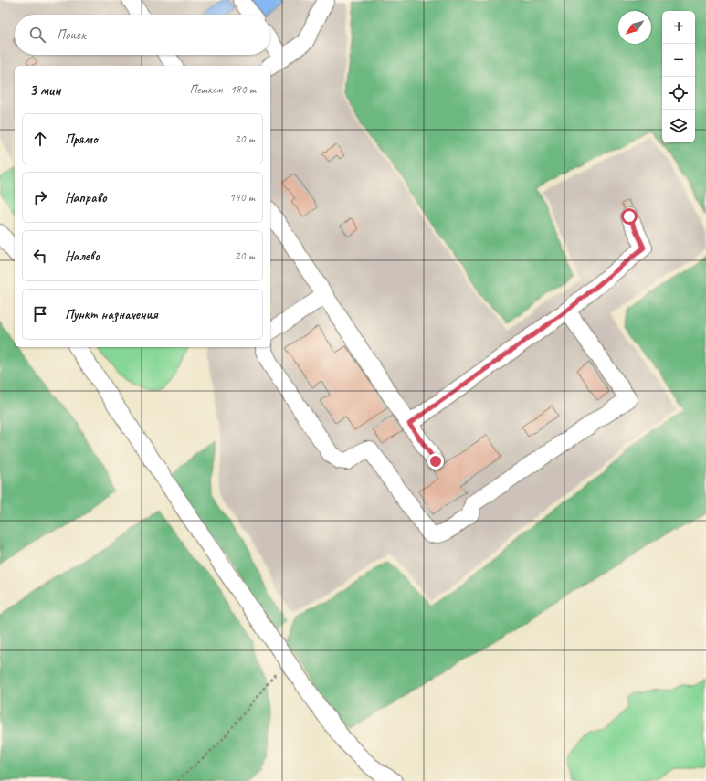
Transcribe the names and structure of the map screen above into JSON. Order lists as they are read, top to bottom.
{
  "north": "bottom left",
  "page": {
    "map_buttons": ["+", "−"],
    "search": "Поиск",
    "heading": ["3 мин", "Пешком · 180 m"],
    "list": [
      ["Прямо", "20 m"],
      ["Направо", "140 m"],
      ["Налево", "20 m"],
      "Пункт назначения"
    ]
  }
}
